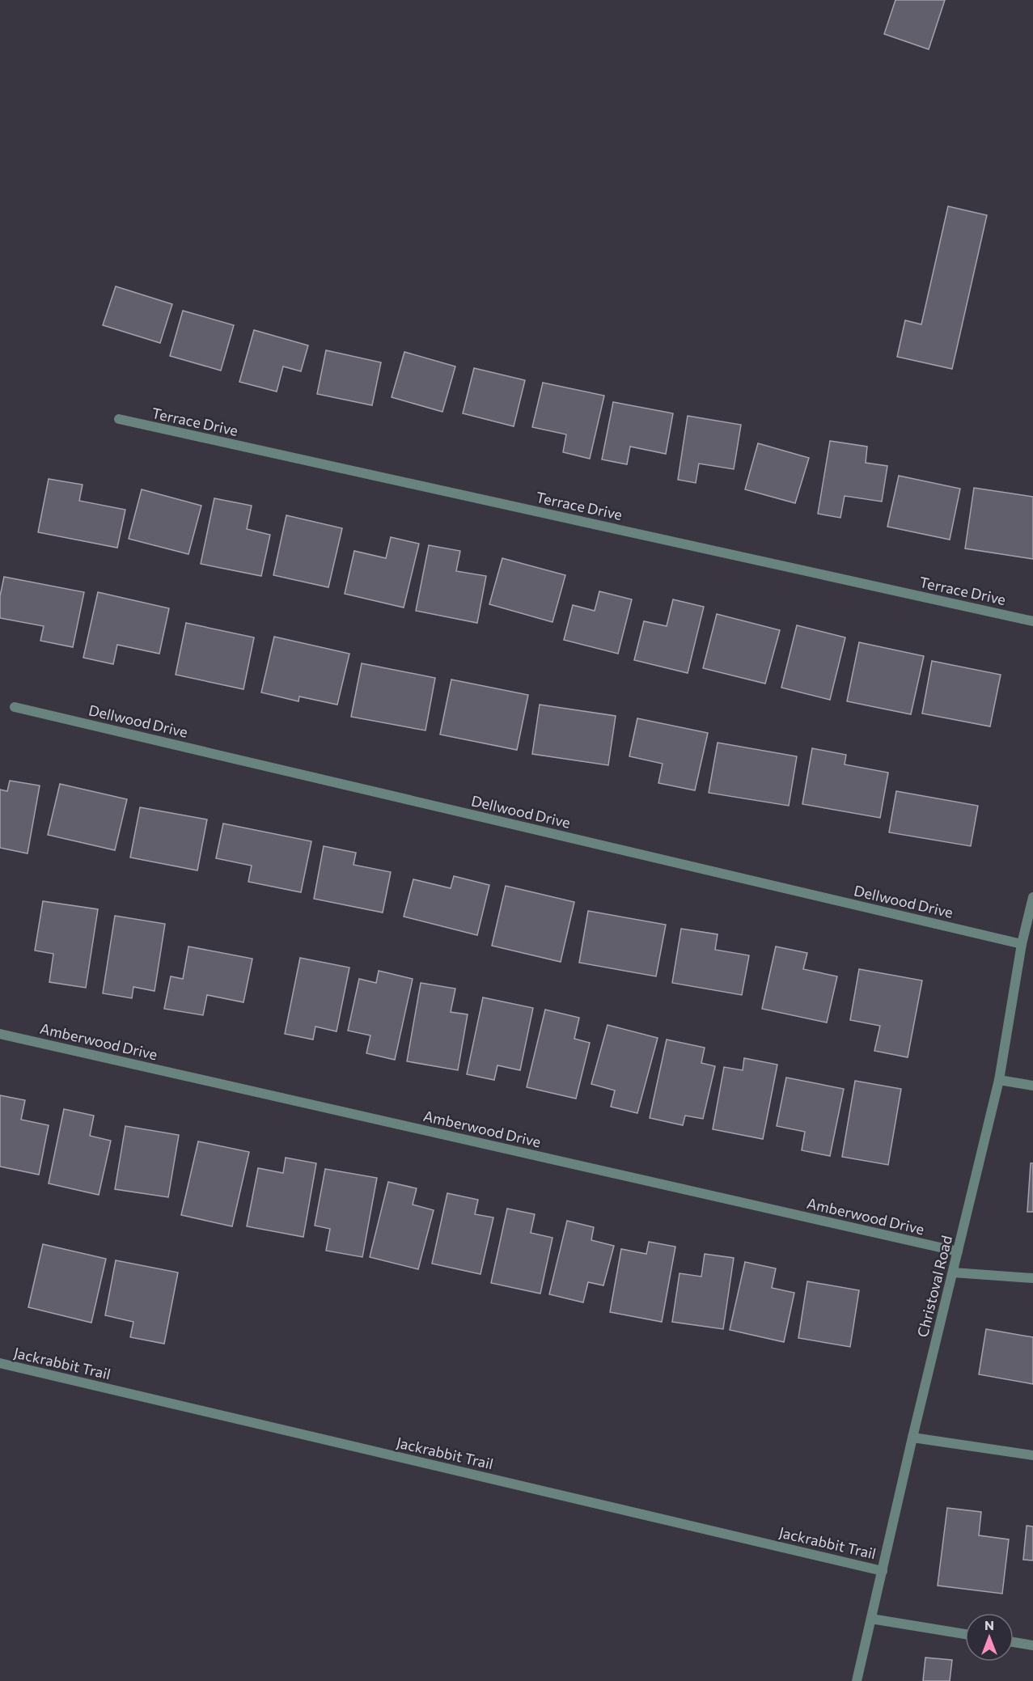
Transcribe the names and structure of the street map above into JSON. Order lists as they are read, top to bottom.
{
  "streets": {
    "street": [
      "Terrace Drive",
      "Dellwood Drive",
      "Amberwood Drive",
      "Christoval Road",
      "Jackrabbit Trail"
    ]
  },
  "crossings": [
    ["Dellwood Drive", "Christoval Road"],
    ["Amberwood Drive", "Christoval Road"],
    ["Christoval Road", "Jackrabbit Trail"]
  ],
  "north": "top"
}
